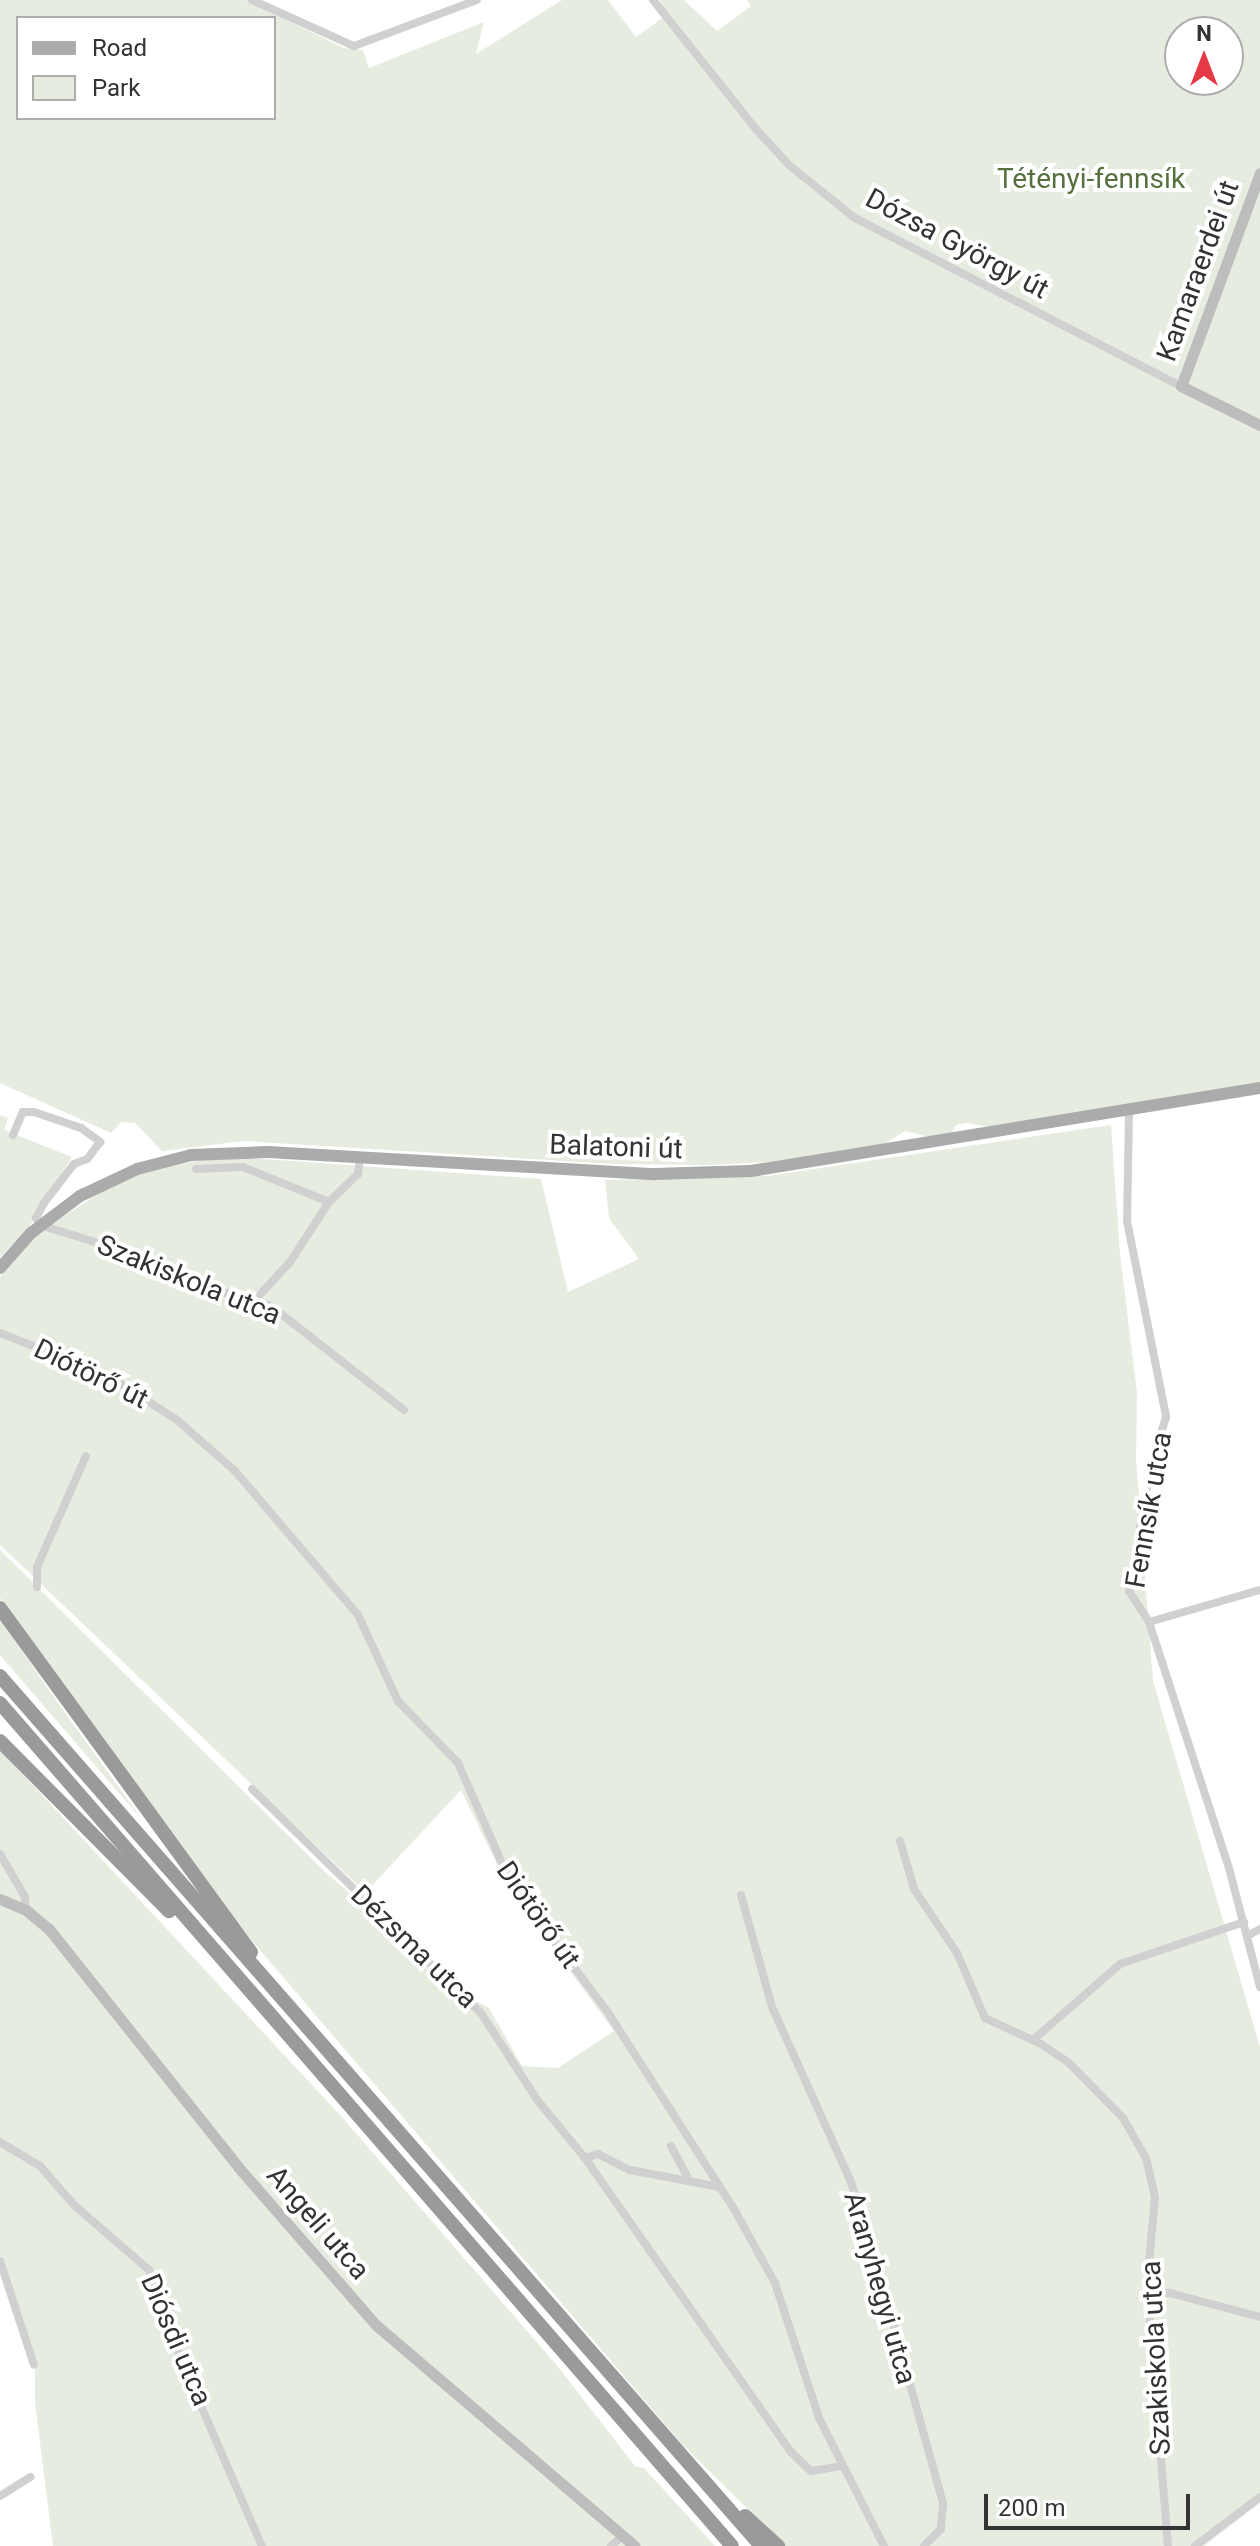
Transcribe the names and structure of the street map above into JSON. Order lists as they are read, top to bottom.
{
  "streets": {
    "main road": ["Balatoni út"],
    "street": [
      "Dózsa György út",
      "Kamaraerdei út",
      "Szakiskola utca",
      "Diótörő út",
      "Fennsík utca",
      "Dézsma utca",
      "Angeli utca",
      "Aranyhegyi utca",
      "Diósdi utca"
    ]
  },
  "crossings": [
    ["Dózsa György út", "Kamaraerdei út"],
    ["Balatoni út", "Szakiskola utca"],
    ["Balatoni út", "Fennsík utca"],
    ["Diótörő út", "Dézsma utca"]
  ],
  "parks": ["Tétényi-fennsík"],
  "legend": ["Road", "Park"],
  "scale_bar": "200 m",
  "north": "top"
}
